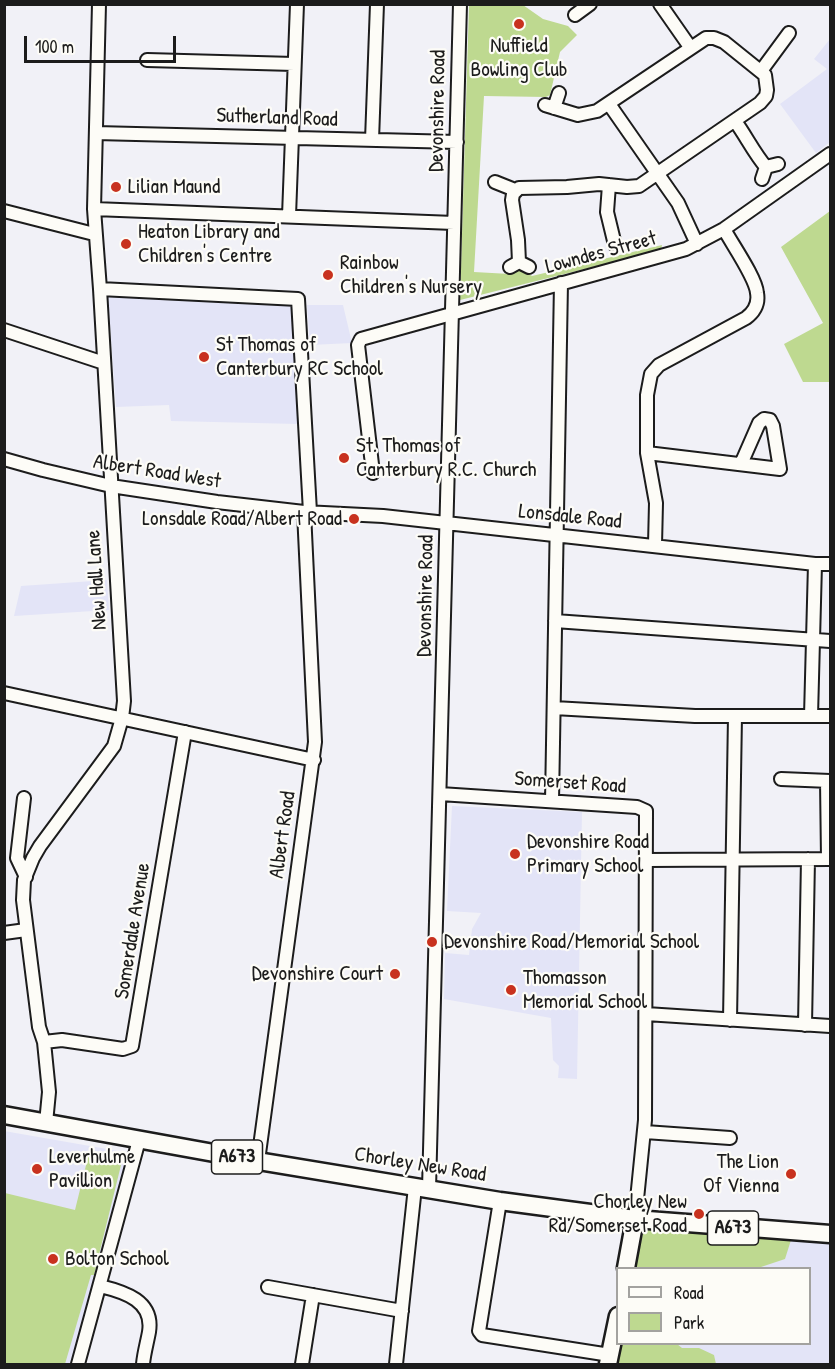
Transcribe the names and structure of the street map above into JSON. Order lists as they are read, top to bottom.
{
  "streets": {
    "main road": ["A673", "Chorley New Road"],
    "street": [
      "Devonshire Road",
      "Sutherland Road",
      "Lowndes Street",
      "Albert Road West",
      "Lonsdale Road",
      "New Hall Lane",
      "Somerset Road",
      "Albert Road",
      "Somerdale Avenue"
    ]
  },
  "crossings": [
    ["Devonshire Road", "Sutherland Road"],
    ["Devonshire Road", "Lowndes Street"],
    ["Devonshire Road", "Lonsdale Road"],
    ["Devonshire Road", "Somerset Road"],
    ["Devonshire Road", "Chorley New Road"],
    ["Sutherland Road", "New Hall Lane"],
    ["Albert Road West", "Lonsdale Road"],
    ["Albert Road West", "New Hall Lane"],
    ["Albert Road West", "Albert Road"],
    ["Lonsdale Road", "Albert Road"],
    ["New Hall Lane", "Albert Road"],
    ["New Hall Lane", "Somerdale Avenue"],
    ["New Hall Lane", "Chorley New Road"],
    ["Somerset Road", "Chorley New Road"],
    ["Albert Road", "Chorley New Road"]
  ],
  "places": [
    "Nuffield Bowling Club",
    "Lilian Maund",
    "Heaton Library and Children's Centre",
    "Rainbow Children's Nursery",
    "St Thomas of Canterbury RC School",
    "St. Thomas of Canterbury R.C. Church",
    "Lonsdale Road/Albert Road",
    "Devonshire Road Primary School",
    "Devonshire Road/Memorial School",
    "Devonshire Court",
    "Thomasson Memorial School",
    "Leverhulme Pavillion",
    "The Lion Of Vienna",
    "Chorley New Rd/Somerset Road",
    "Bolton School"
  ],
  "legend": ["Road", "Park"],
  "scale_bar": "100 m"
}
